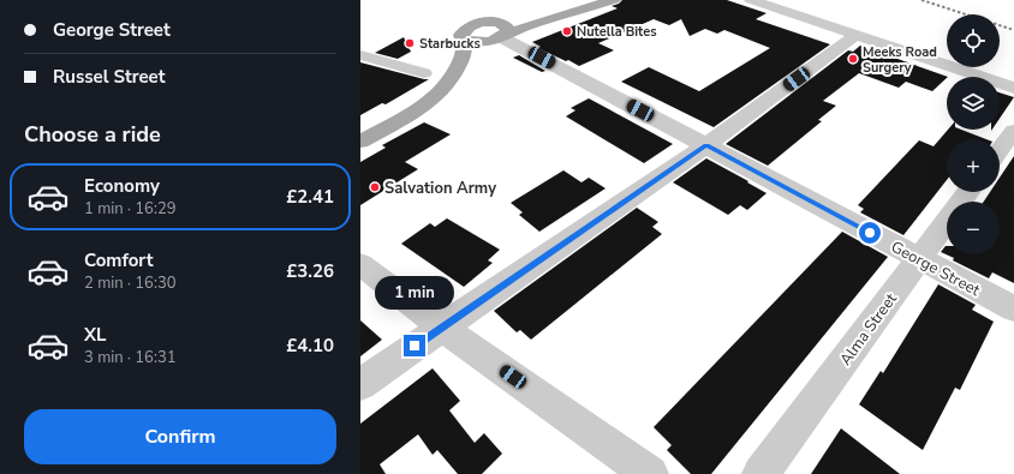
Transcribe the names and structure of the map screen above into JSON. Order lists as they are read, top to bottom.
{
  "streets": {
    "street": ["George Street", "Alma Street"]
  },
  "crossings": [
    ["George Street", "Alma Street"]
  ],
  "places": [
    "Nutella Bites",
    "Starbucks",
    "Meeks Road Surgery",
    "Salvation Army"
  ],
  "page": {
    "banner": ["George Street", "Russel Street"],
    "map_buttons": ["+", "−"],
    "heading": "Choose a ride",
    "list": [
      {
        "name": "Economy",
        "note": "1 min · 16:29",
        "value": "£2.41"
      },
      {
        "name": "Comfort",
        "note": "2 min · 16:30",
        "value": "£3.26"
      },
      {
        "name": "XL",
        "note": "3 min · 16:31",
        "value": "£4.10"
      }
    ],
    "bubble": "1 min",
    "buttons": "Confirm"
  }
}
